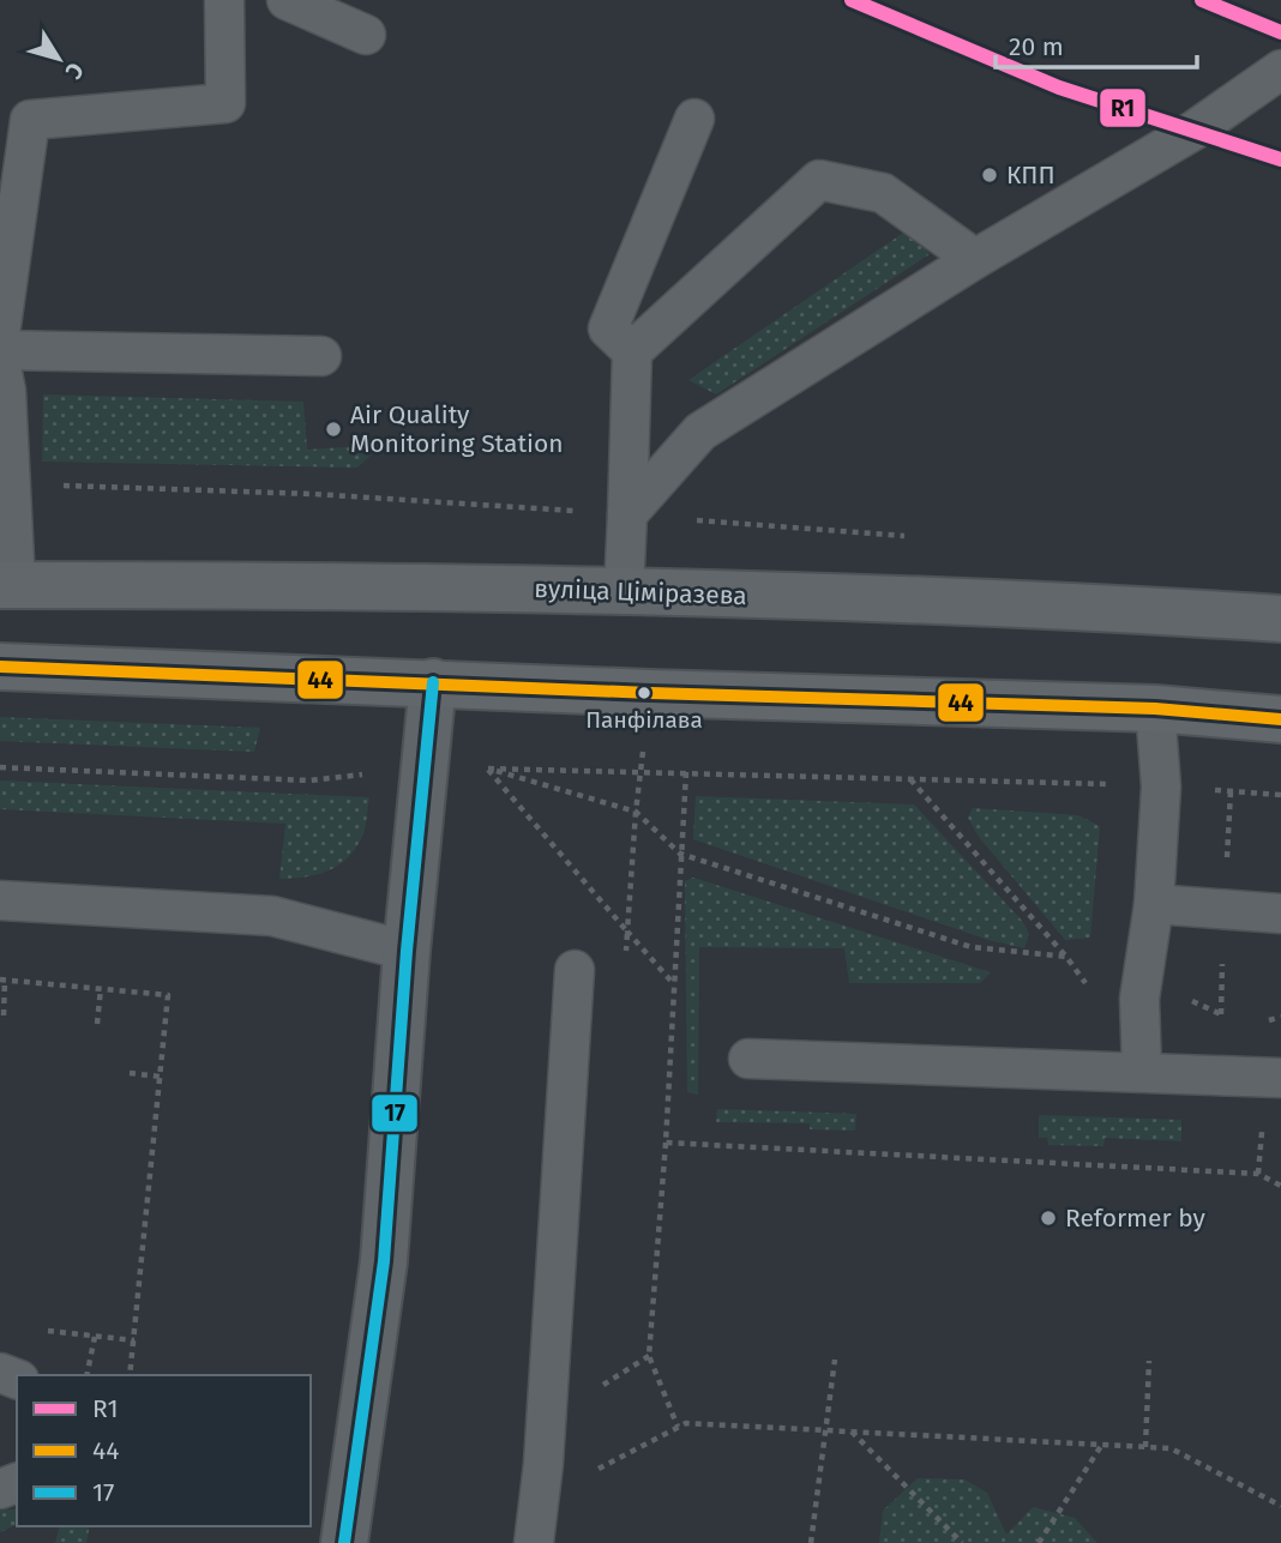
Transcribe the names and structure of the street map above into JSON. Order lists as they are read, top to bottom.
{
  "streets": {
    "main road": ["вуліца Ціміразева"]
  },
  "places": [
    "КПП",
    "Air Quality Monitoring Station",
    "Панфілава",
    "Reformer by"
  ],
  "lines": ["transit line R1", "transit line 44", "transit line 17"],
  "legend": ["R1", "44", "17"],
  "scale_bar": "20 m",
  "north": "bottom right"
}
